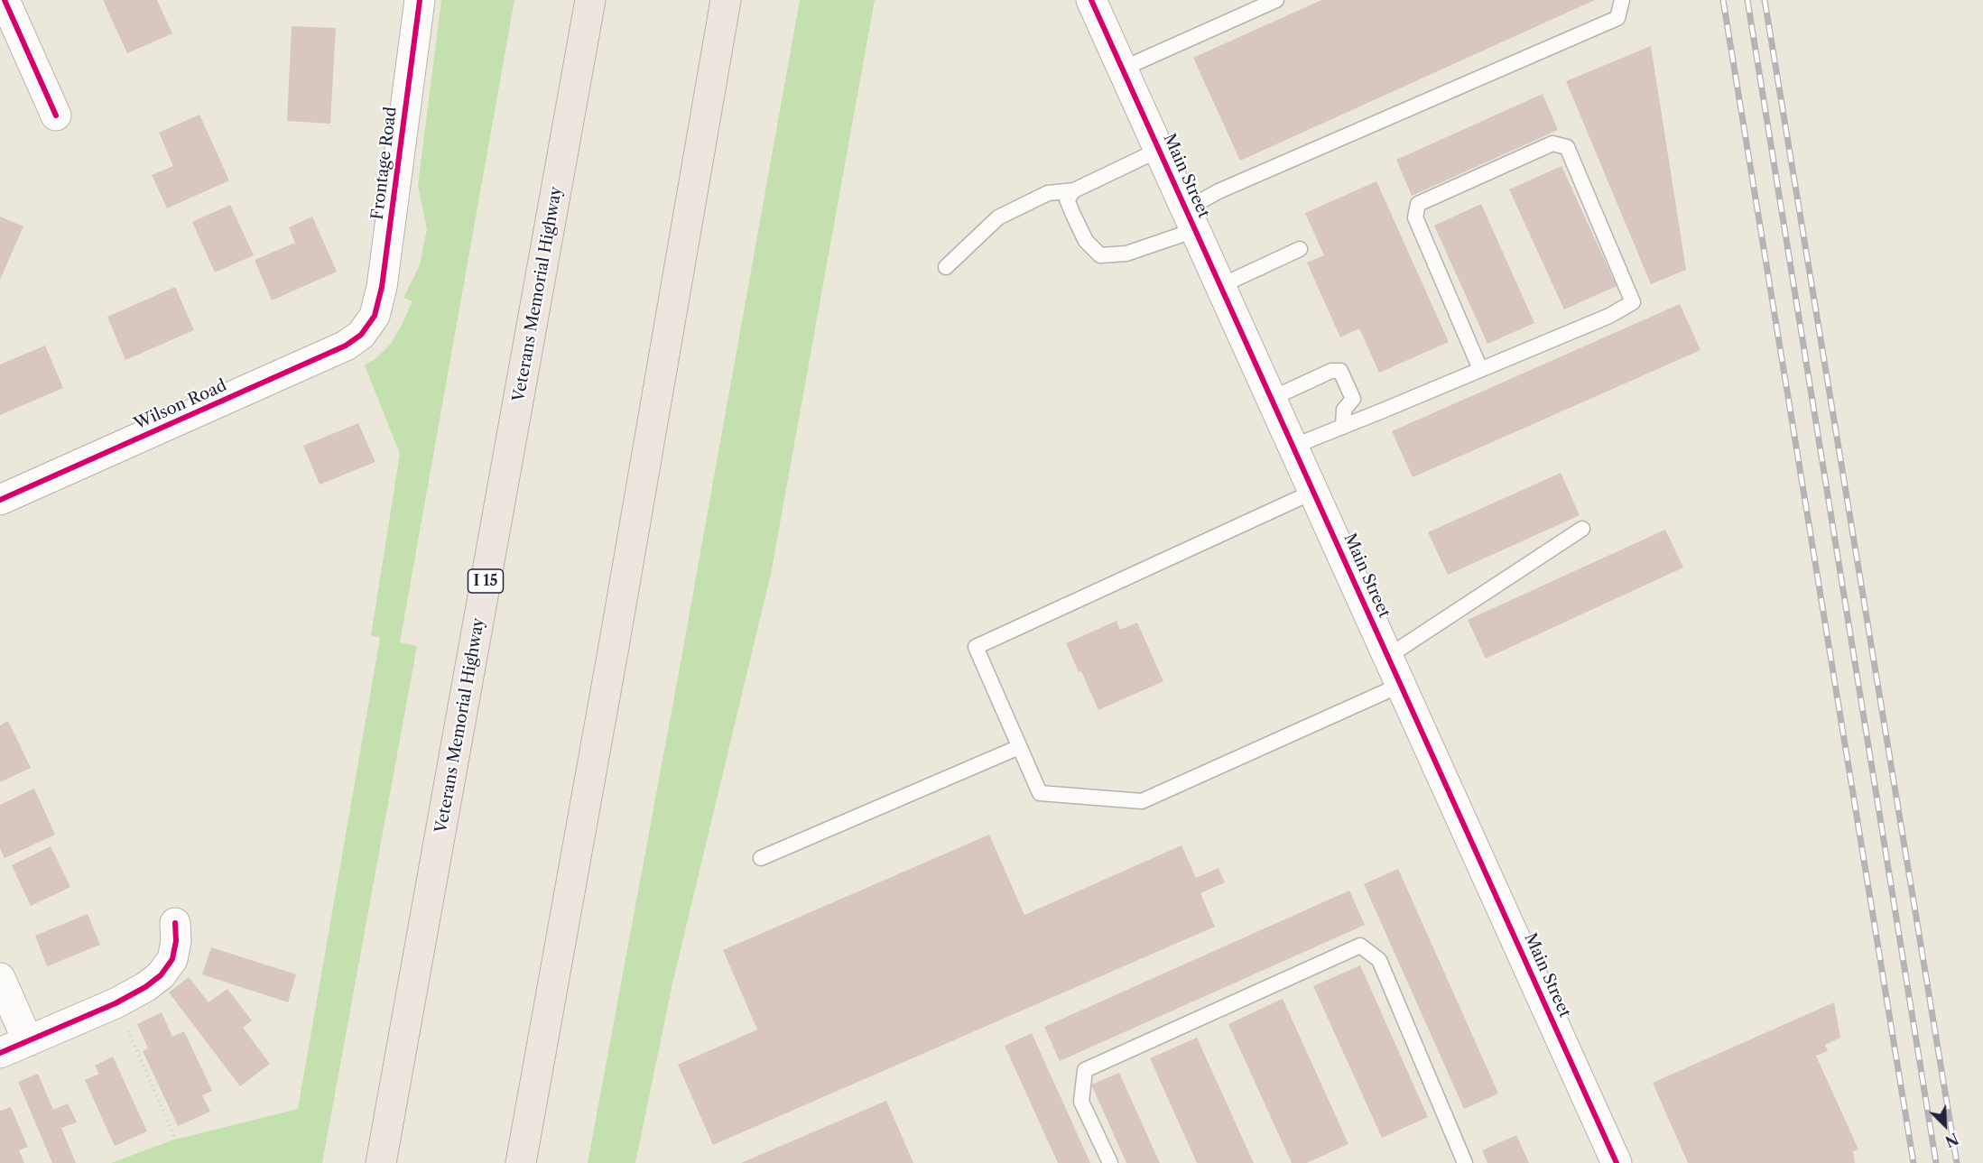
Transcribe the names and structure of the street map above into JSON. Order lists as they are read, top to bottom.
{
  "streets": {
    "highway": ["Veterans Memorial Highway", "I 15"],
    "street": ["Frontage Road", "Main Street", "Wilson Road"]
  },
  "crossings": [
    ["Frontage Road", "Wilson Road"]
  ],
  "north": "bottom right"
}
